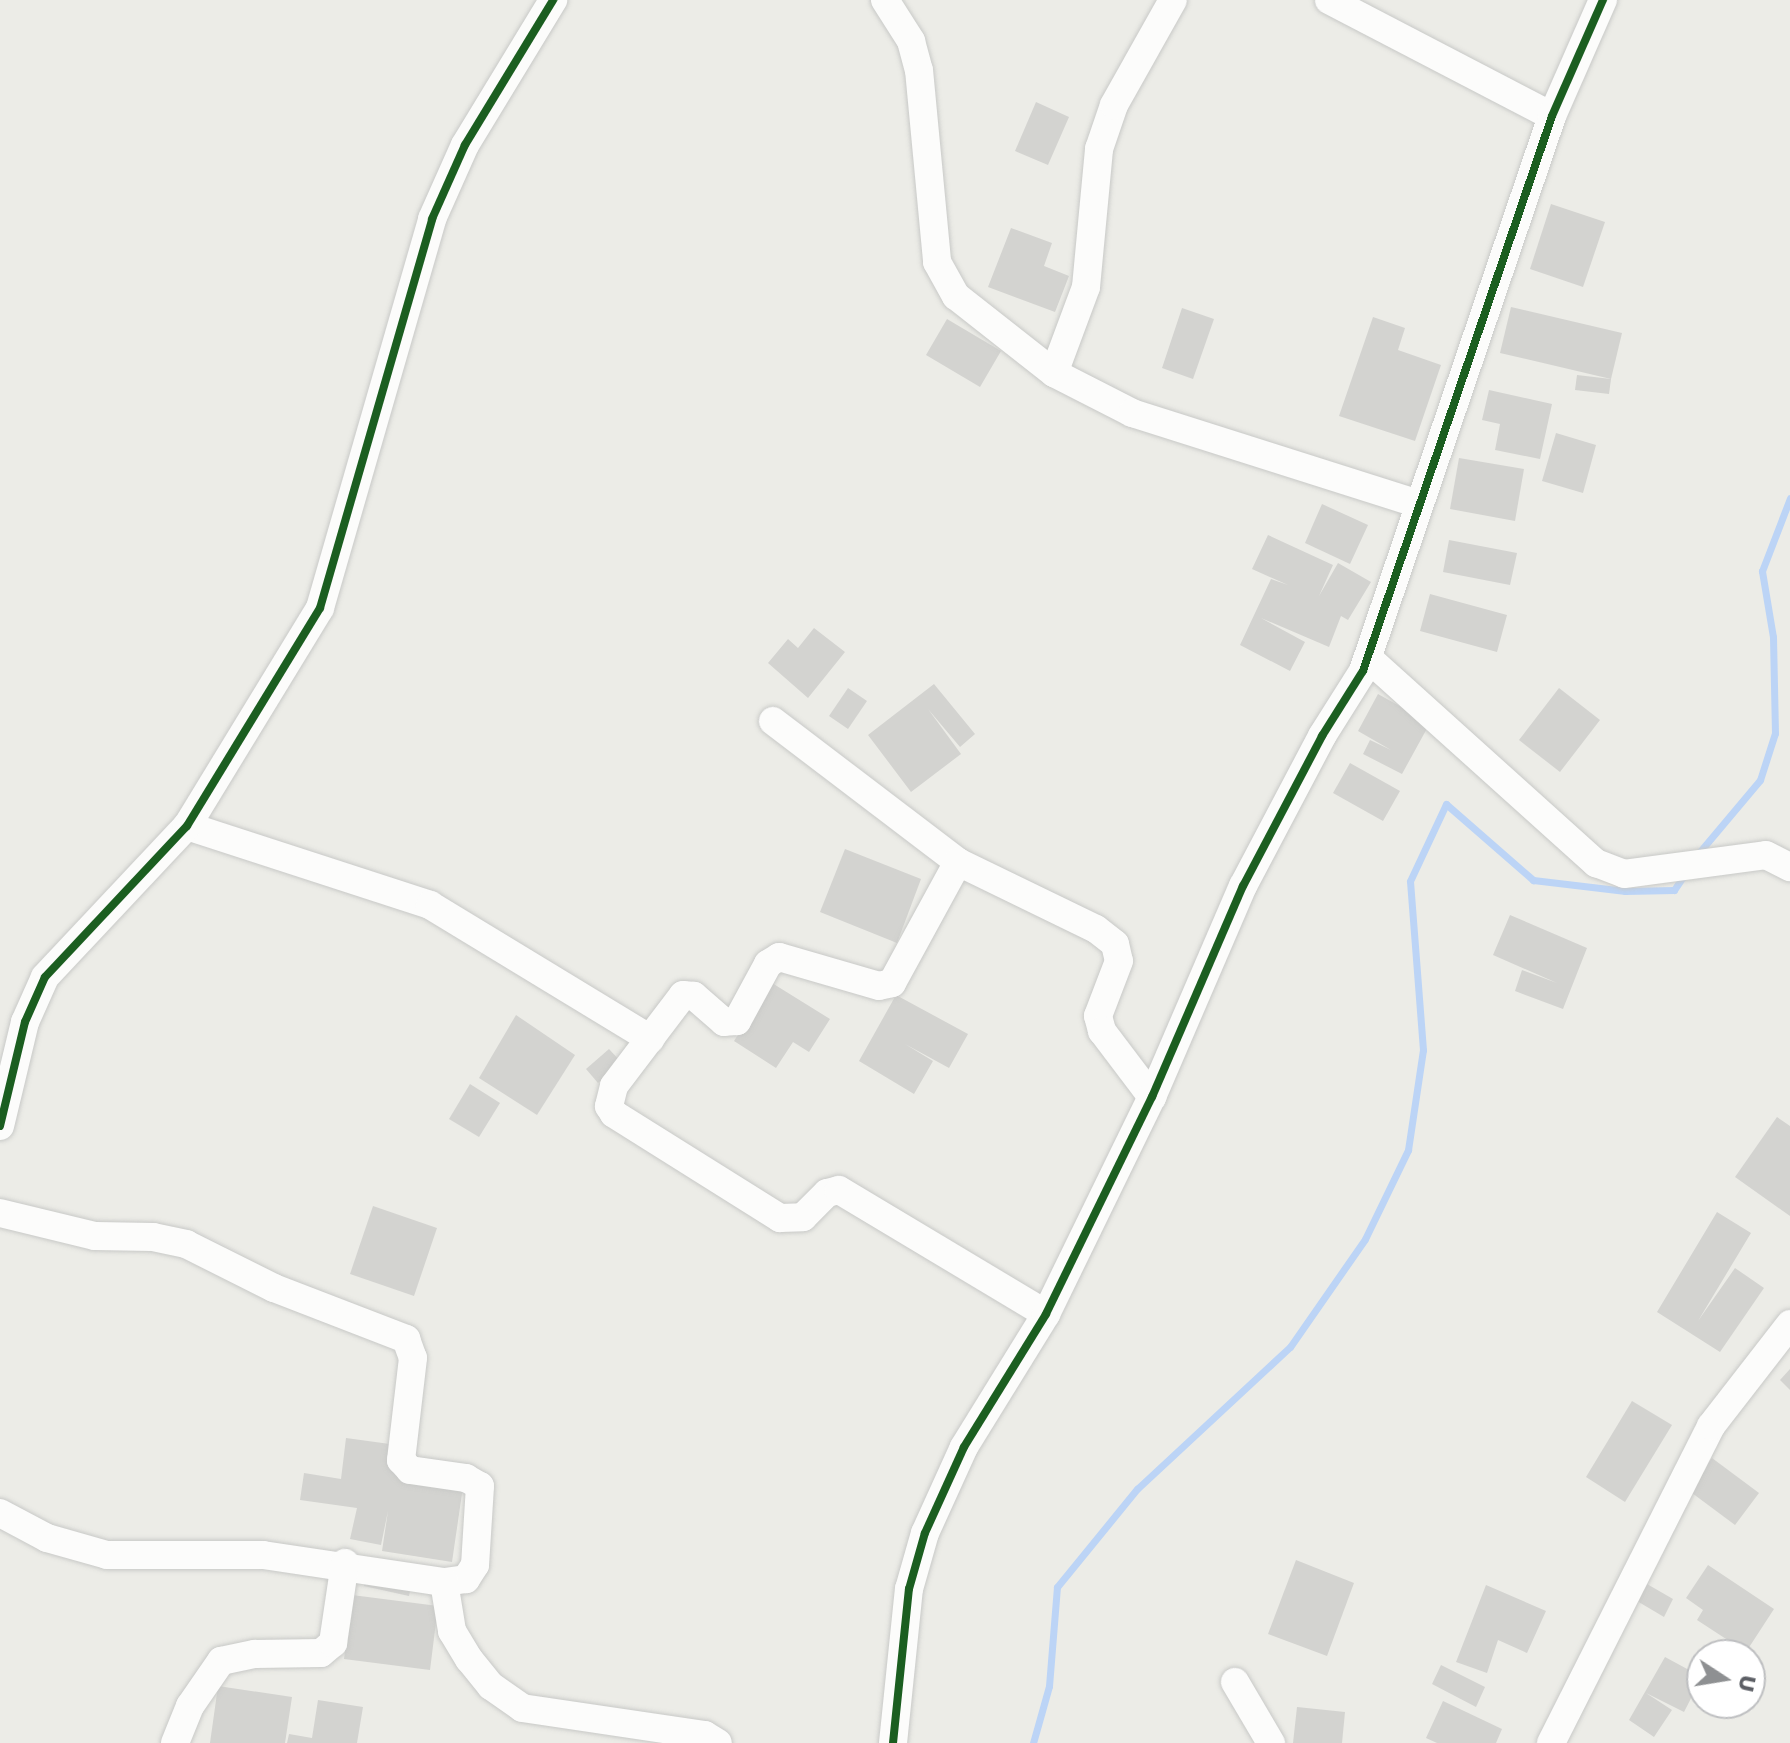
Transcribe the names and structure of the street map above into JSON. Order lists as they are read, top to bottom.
{
  "north": "right"
}
